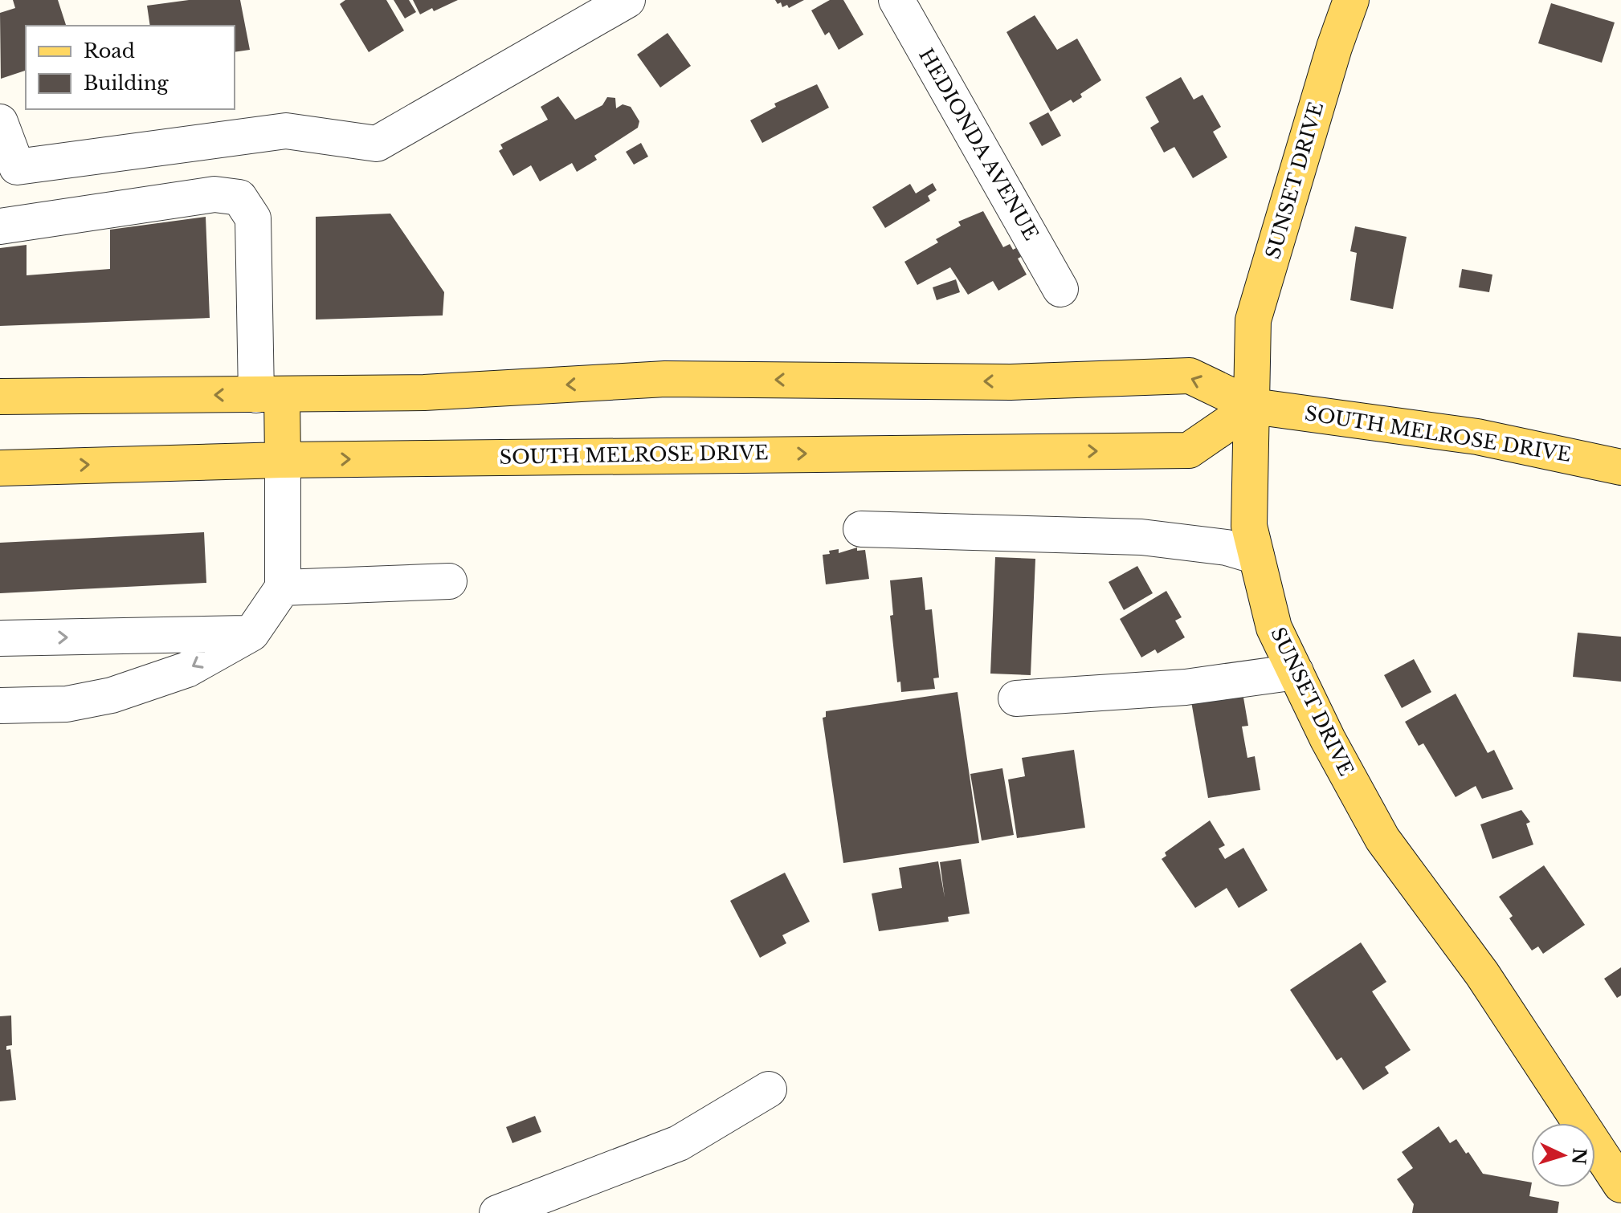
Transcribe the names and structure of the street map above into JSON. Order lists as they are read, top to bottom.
{
  "streets": {
    "main road": ["SUNSET DRIVE", "SOUTH MELROSE DRIVE"],
    "street": ["HEDIONDA AVENUE"]
  },
  "crossings": [
    ["SUNSET DRIVE", "SOUTH MELROSE DRIVE"]
  ],
  "legend": ["Road", "Building"],
  "north": "right"
}
